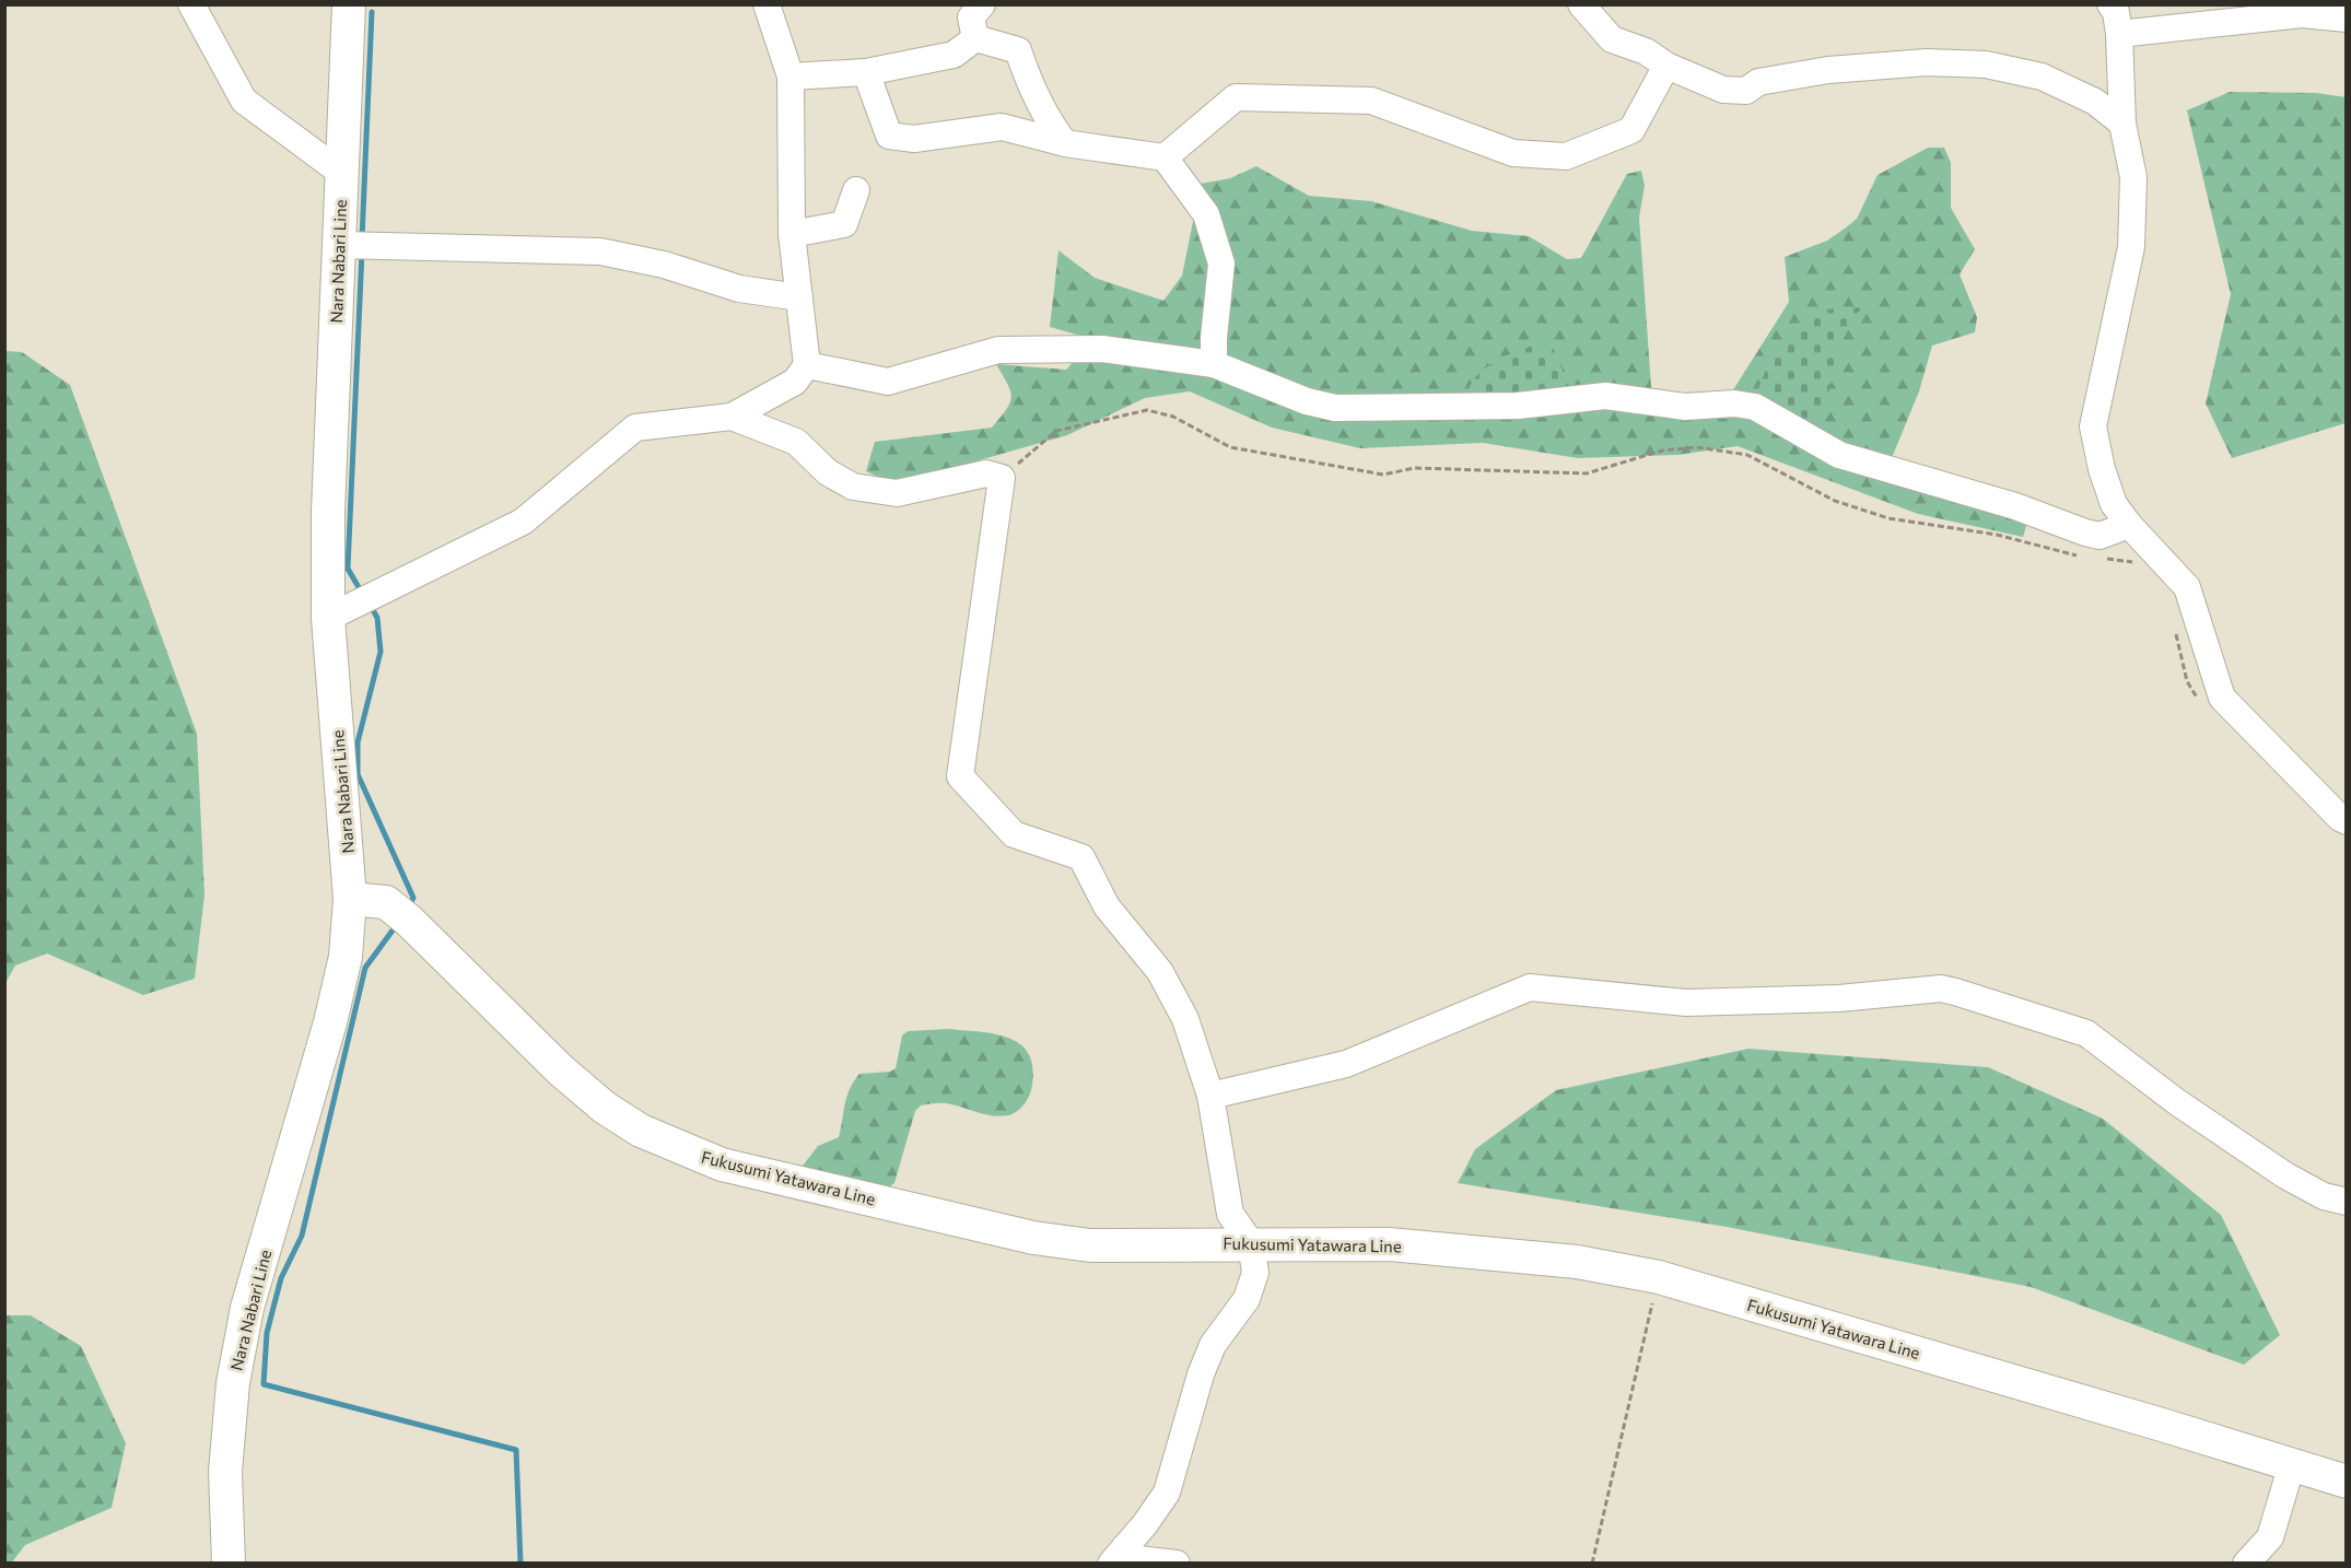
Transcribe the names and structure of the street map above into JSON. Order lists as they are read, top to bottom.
{
  "streets": {
    "main road": ["Nara Nabari Line", "Fukusumi Yatawara Line"]
  },
  "crossings": [
    ["Nara Nabari Line", "Fukusumi Yatawara Line"]
  ]
}
